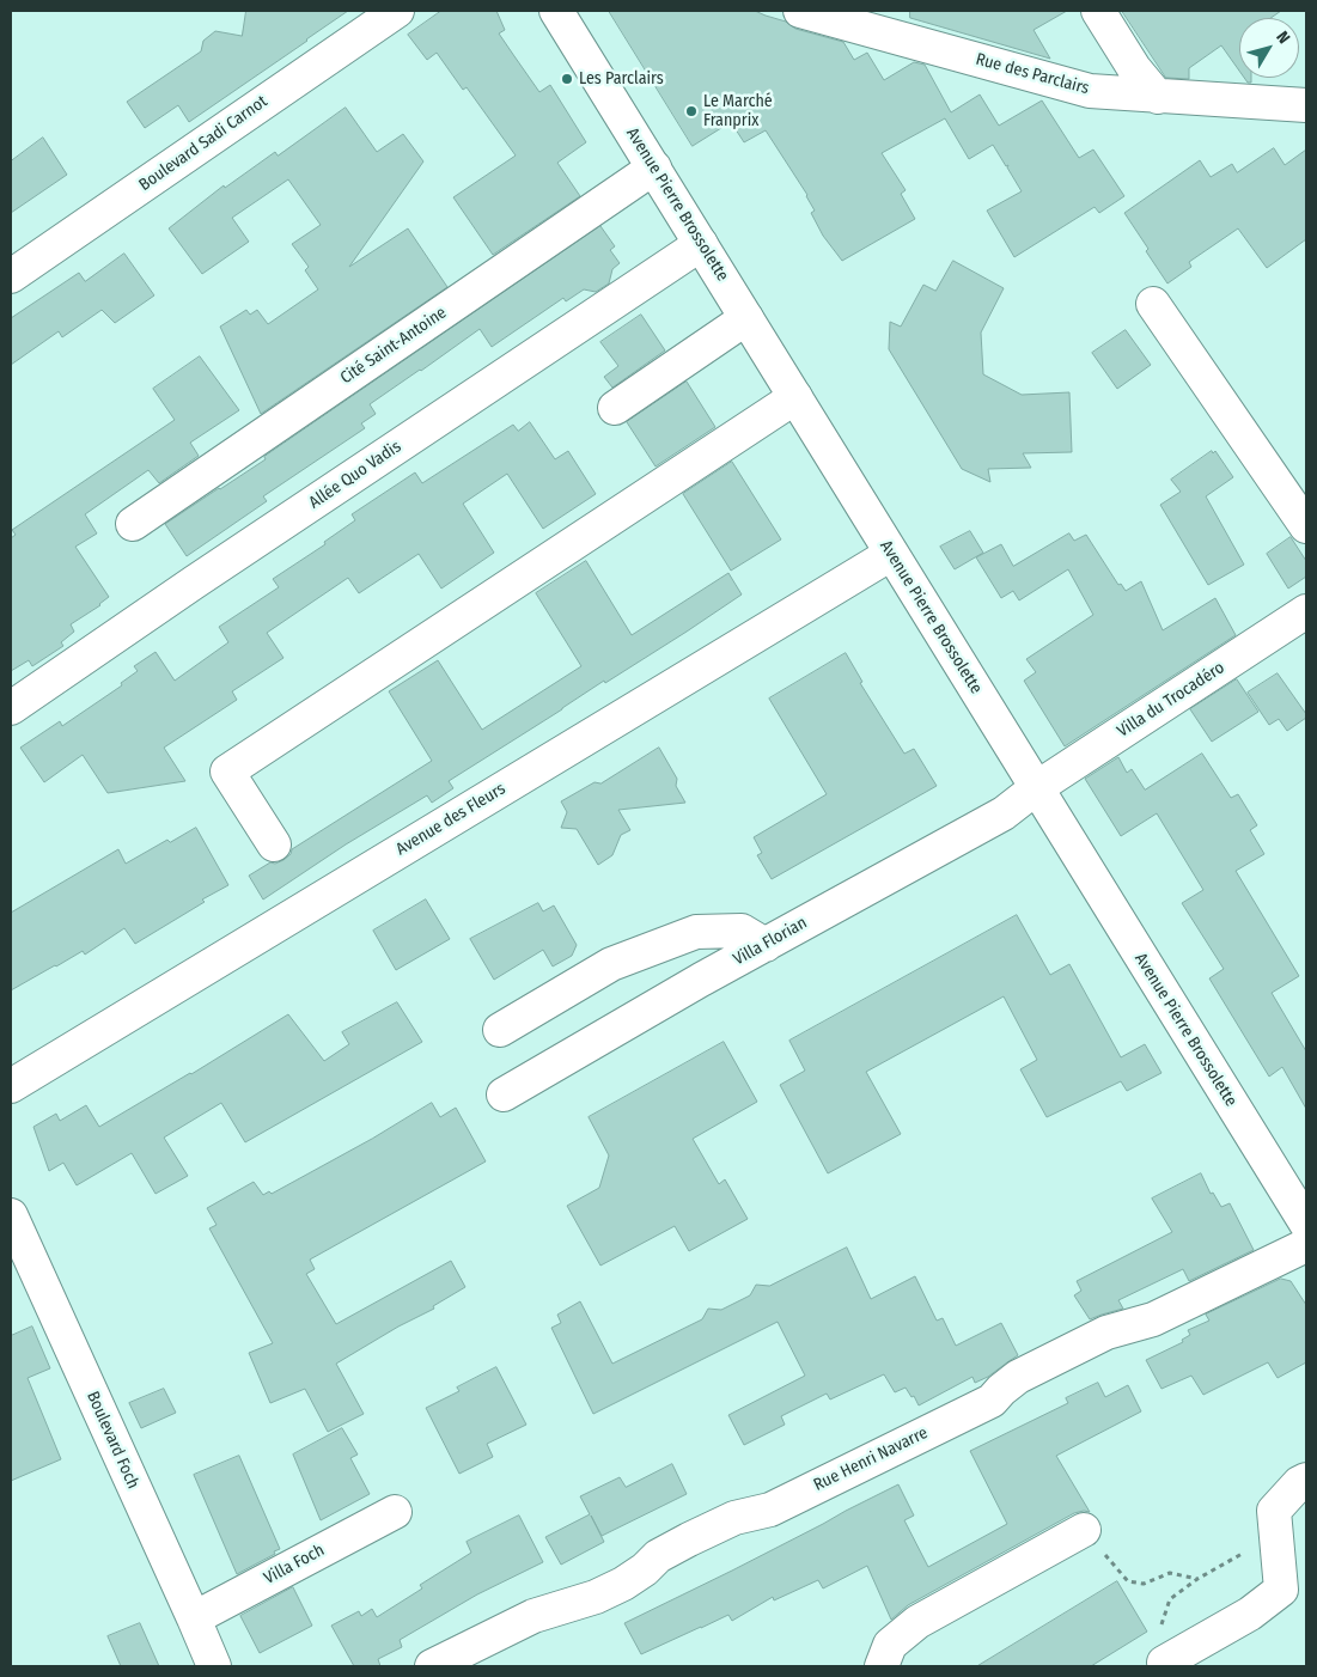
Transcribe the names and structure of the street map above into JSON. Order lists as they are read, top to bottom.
{
  "streets": {
    "street": [
      "Rue des Parclairs",
      "Boulevard Sadi Carnot",
      "Avenue Pierre Brossolette",
      "Cité Saint-Antoine",
      "Allée Quo Vadis",
      "Villa du Trocadéro",
      "Avenue des Fleurs",
      "Villa Florian",
      "Boulevard Foch",
      "Rue Henri Navarre",
      "Villa Foch"
    ]
  },
  "crossings": [
    ["Avenue Pierre Brossolette", "Cité Saint-Antoine"],
    ["Avenue Pierre Brossolette", "Allée Quo Vadis"],
    ["Avenue Pierre Brossolette", "Villa du Trocadéro"],
    ["Avenue Pierre Brossolette", "Avenue des Fleurs"],
    ["Avenue Pierre Brossolette", "Villa Florian"],
    ["Villa du Trocadéro", "Villa Florian"],
    ["Boulevard Foch", "Villa Foch"]
  ],
  "places": ["Les Parclairs", "Le Marché Franprix"],
  "north": "top right"
}
